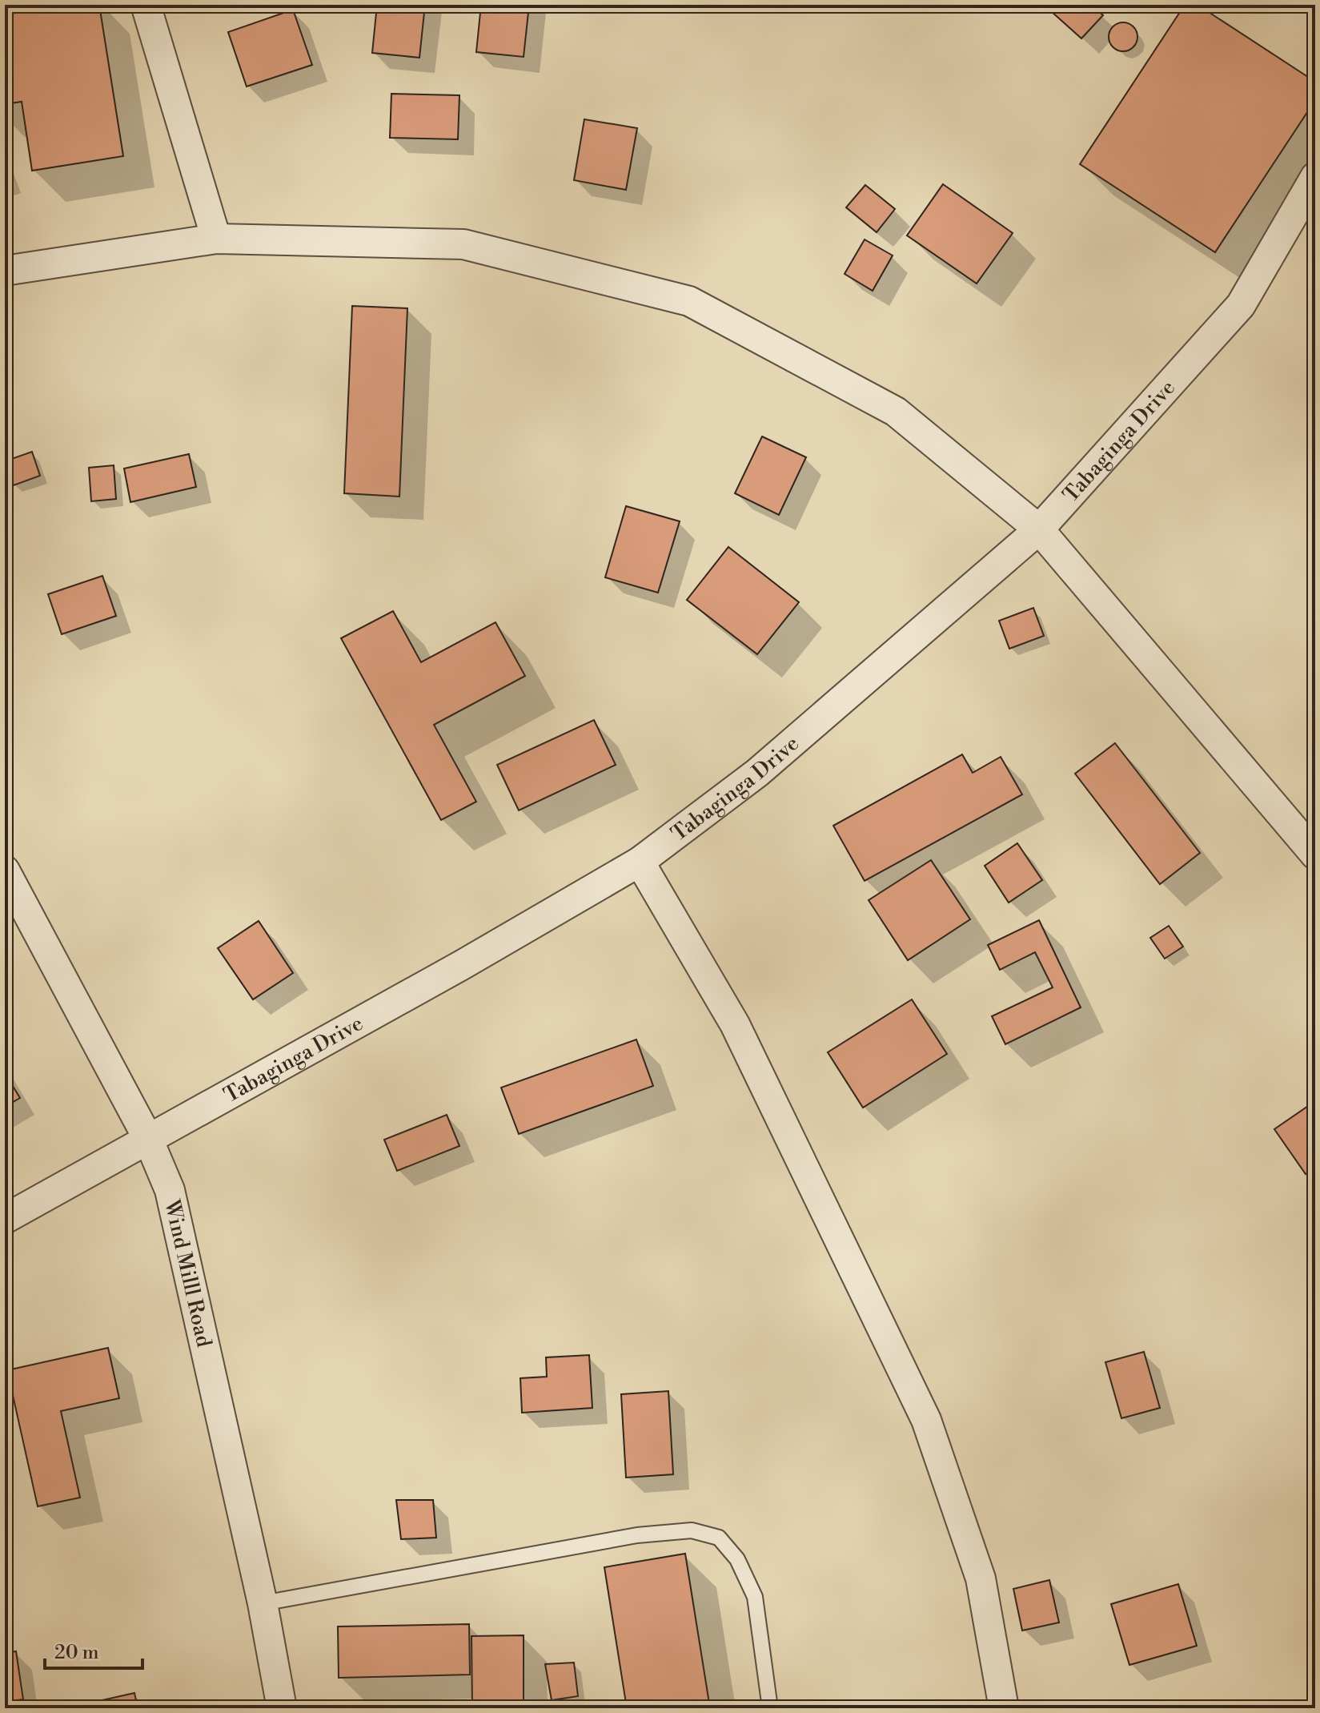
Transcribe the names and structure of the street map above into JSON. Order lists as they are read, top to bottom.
{
  "streets": {
    "street": ["Tabaginga Drive", "Wind Milll Road"]
  },
  "crossings": [
    ["Tabaginga Drive", "Wind Milll Road"]
  ],
  "scale_bar": "20 m"
}
